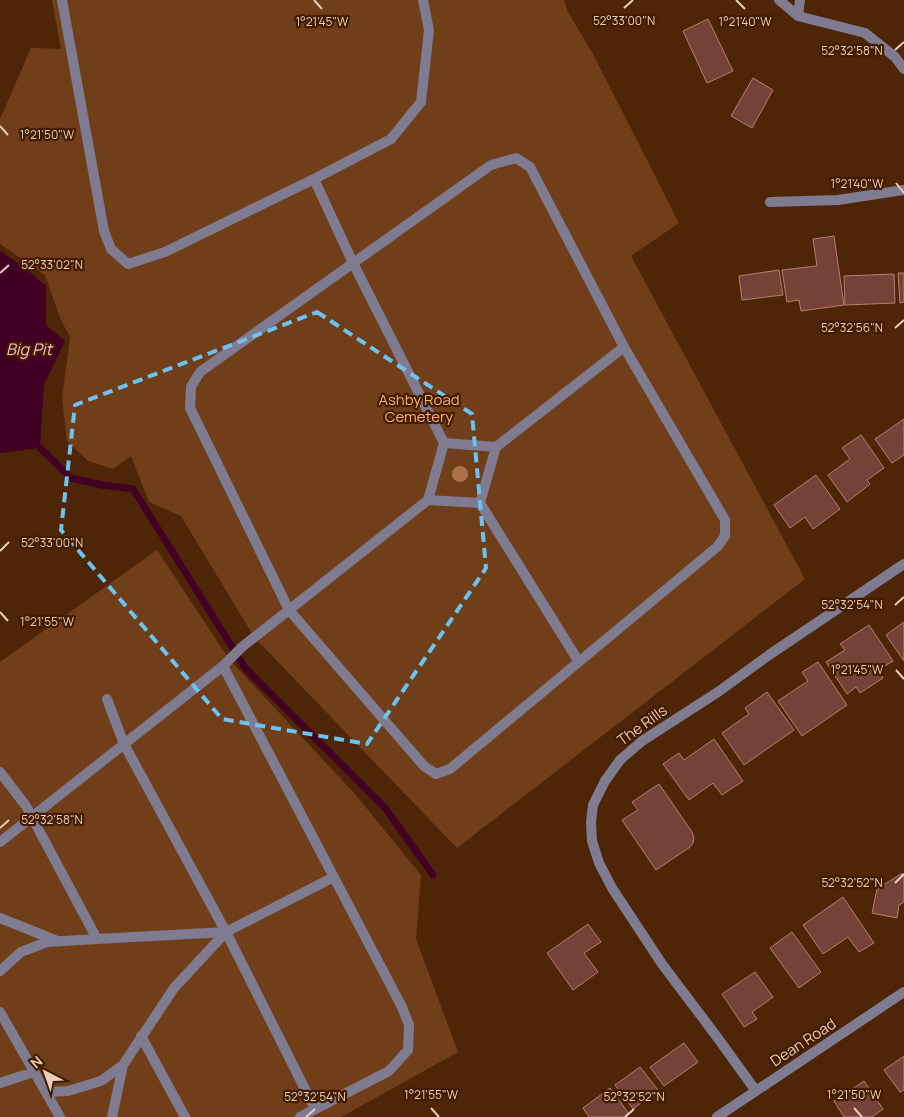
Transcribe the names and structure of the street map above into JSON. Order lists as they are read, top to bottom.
{
  "streets": {
    "street": ["The Rills", "Dean Road"]
  },
  "crossings": [
    ["The Rills", "Dean Road"]
  ],
  "water": ["Big Pit"],
  "parks": ["Ashby Road Cemetery"],
  "north": "top left",
  "coordinates": [
    "52°33'00\"N",
    "1°21'45\"W",
    "1°21'40\"W",
    "52°32'58\"N",
    "1°21'50\"W",
    "52°33'02\"N",
    "52°32'56\"N",
    "52°32'54\"N",
    "1°21'55\"W",
    "52°32'52\"N"
  ]
}
